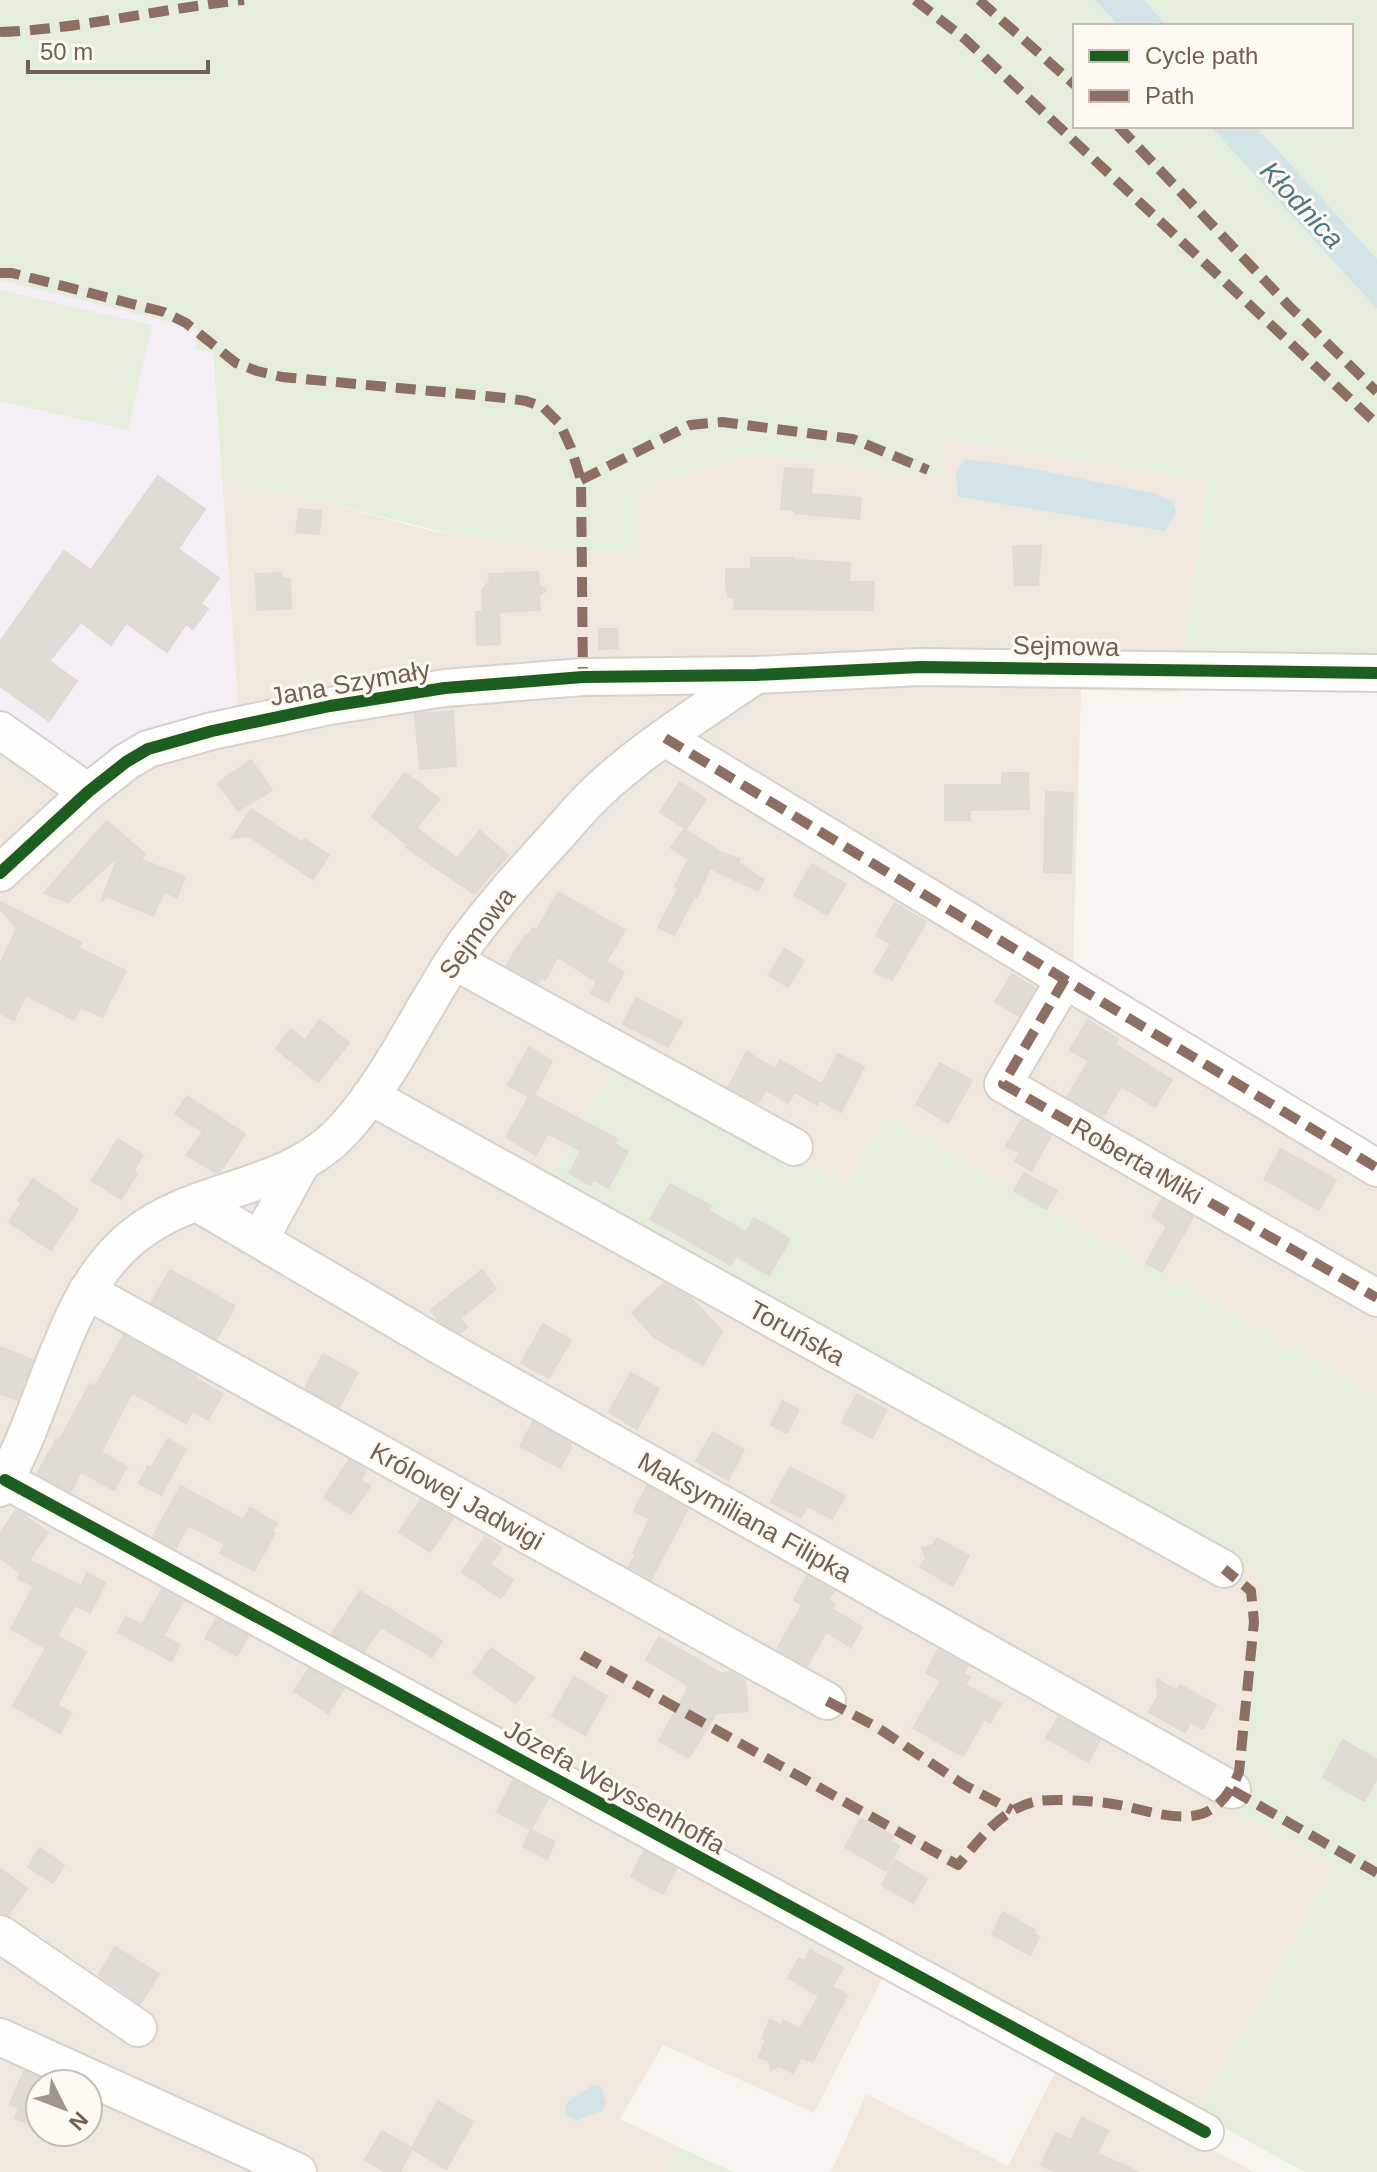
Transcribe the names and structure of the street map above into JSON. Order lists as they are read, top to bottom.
{
  "streets": {
    "street": [
      "Sejmowa",
      "Jana Szymały",
      "Roberta Miki",
      "Toruńska",
      "Królowej Jadwigi",
      "Maksymiliana Filipka",
      "Józefa Weyssenhoffa"
    ]
  },
  "crossings": [
    ["Sejmowa", "Jana Szymały"],
    ["Sejmowa", "Toruńska"],
    ["Sejmowa", "Królowej Jadwigi"],
    ["Sejmowa", "Maksymiliana Filipka"],
    ["Sejmowa", "Józefa Weyssenhoffa"]
  ],
  "water": ["Kłodnica"],
  "legend": ["Cycle path", "Path"],
  "scale_bar": "50 m",
  "north": "bottom right"
}
